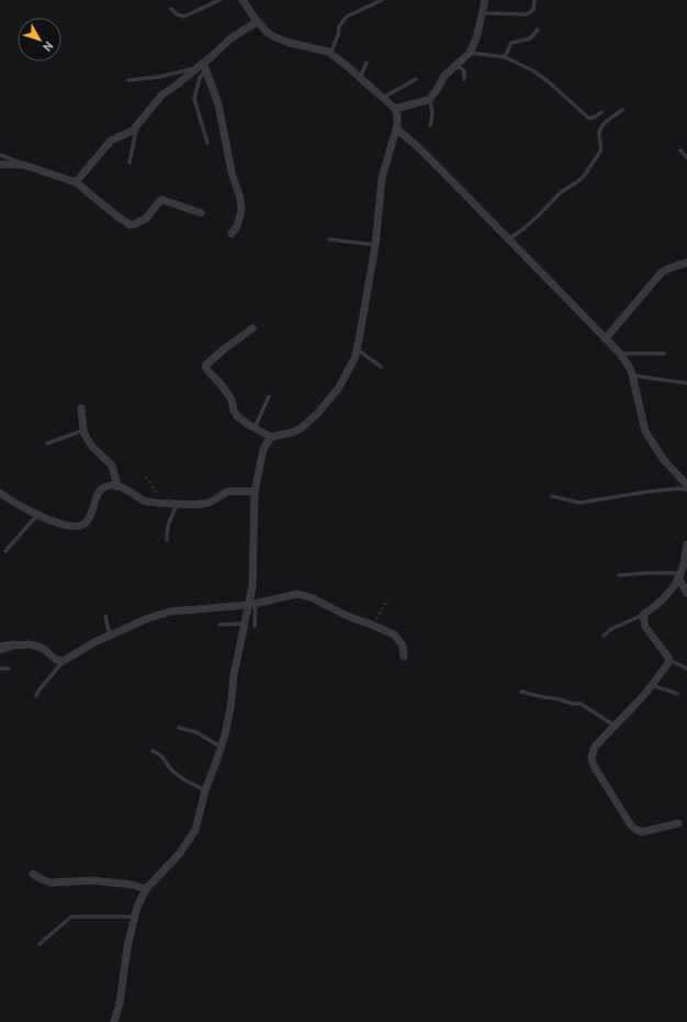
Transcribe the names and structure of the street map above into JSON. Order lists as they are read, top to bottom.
{
  "north": "bottom right"
}
